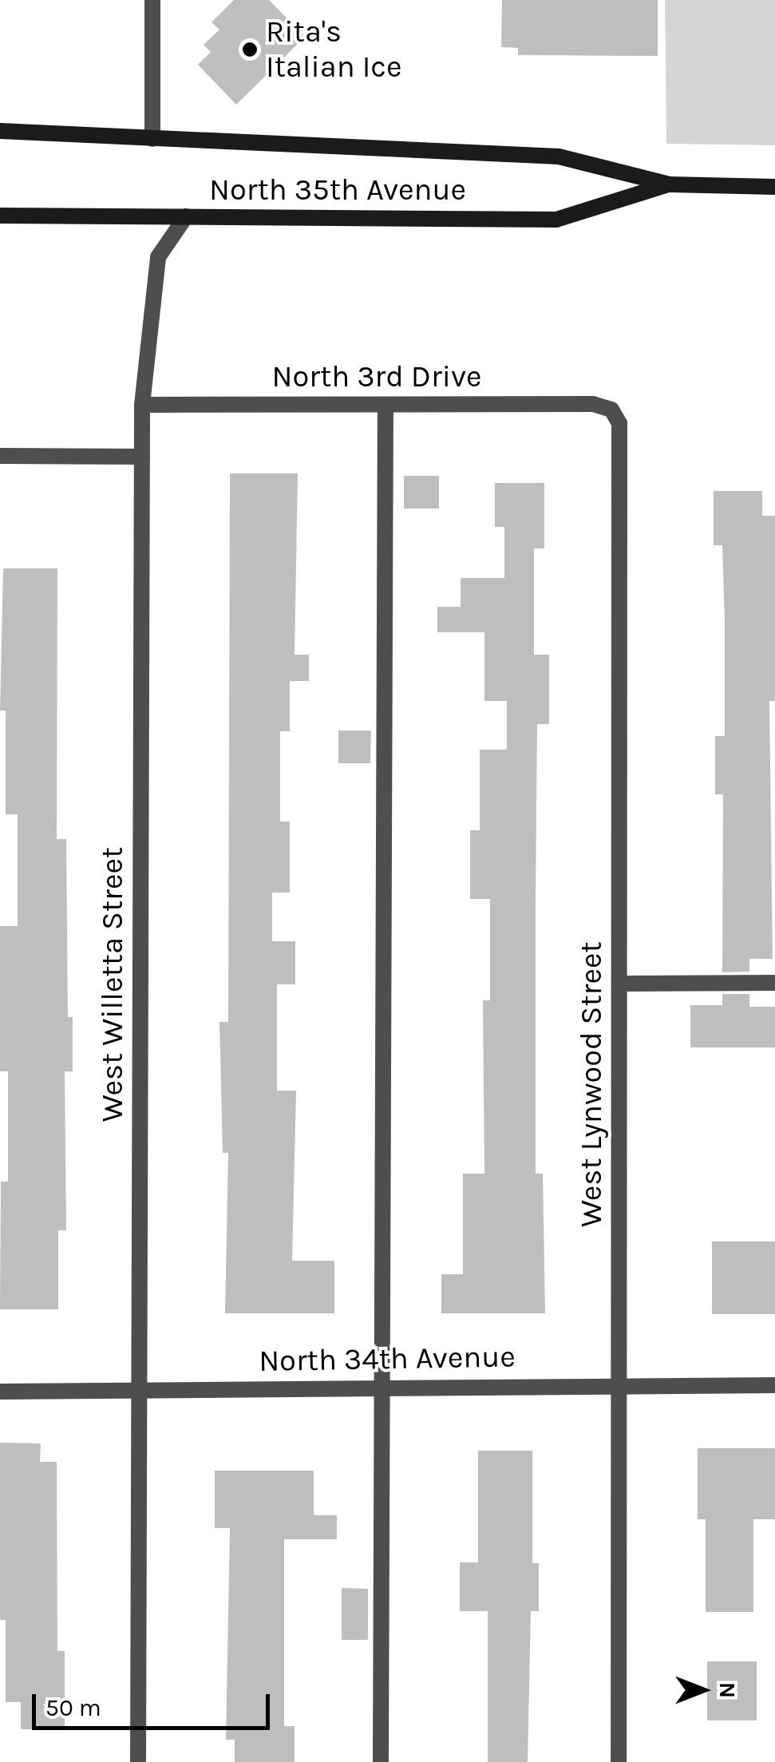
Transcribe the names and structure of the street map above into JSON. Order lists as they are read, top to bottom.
{
  "streets": {
    "main road": ["North 35th Avenue"],
    "street": [
      "North 3rd Drive",
      "West Willetta Street",
      "West Lynwood Street",
      "North 34th Avenue"
    ]
  },
  "crossings": [
    ["North 35th Avenue", "West Willetta Street"],
    ["North 3rd Drive", "West Willetta Street"],
    ["North 3rd Drive", "West Lynwood Street"],
    ["West Willetta Street", "North 34th Avenue"],
    ["West Lynwood Street", "North 34th Avenue"]
  ],
  "places": ["Rita's Italian Ice"],
  "scale_bar": "50 m",
  "north": "right"
}
